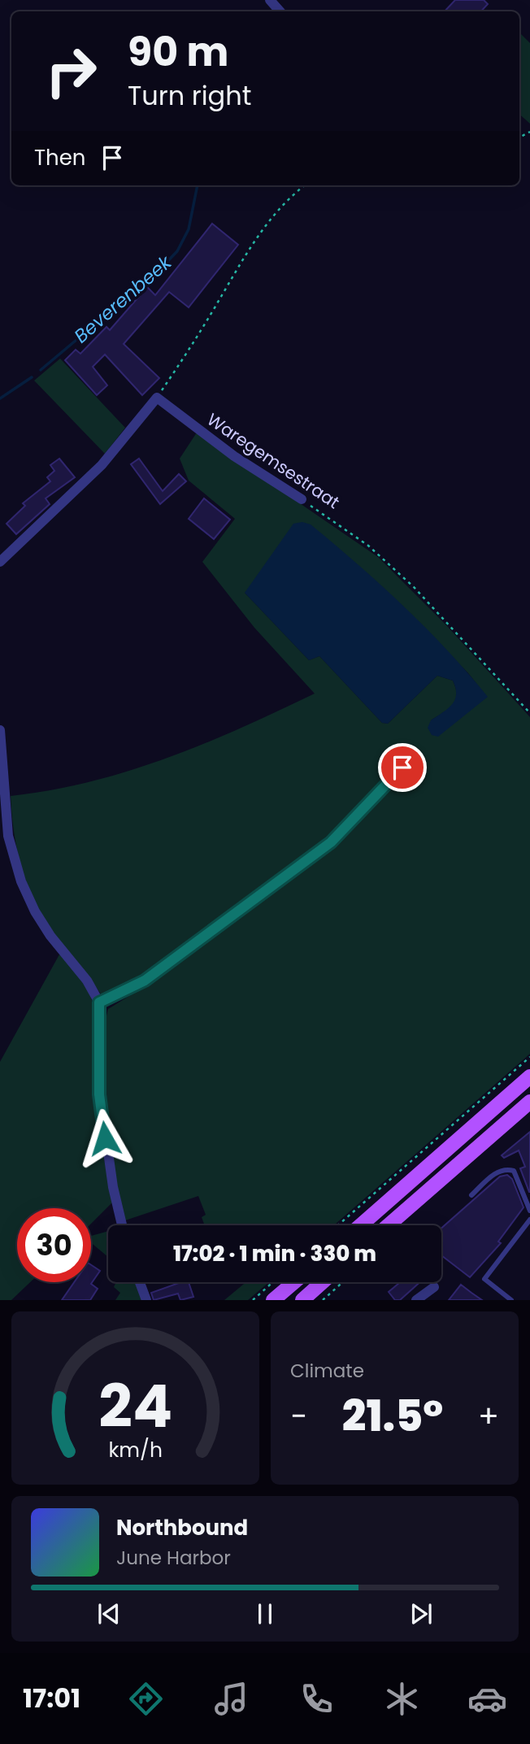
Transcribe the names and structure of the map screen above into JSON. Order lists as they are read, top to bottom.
{
  "streets": {
    "street": ["Waregemsestraat"]
  },
  "water": ["Beverenbeek"],
  "page": {
    "turn": ["90 m", "Turn right"],
    "then": "Then",
    "limit": "30",
    "trip": "17:02 · 1 min · 330 m",
    "tile": "Climate",
    "heat": ["−", "21.5°", "+"],
    "song": ["Northbound", "June Harbor"],
    "tabs": "17:01",
    "gauge": ["24", "km/h"]
  }
}
